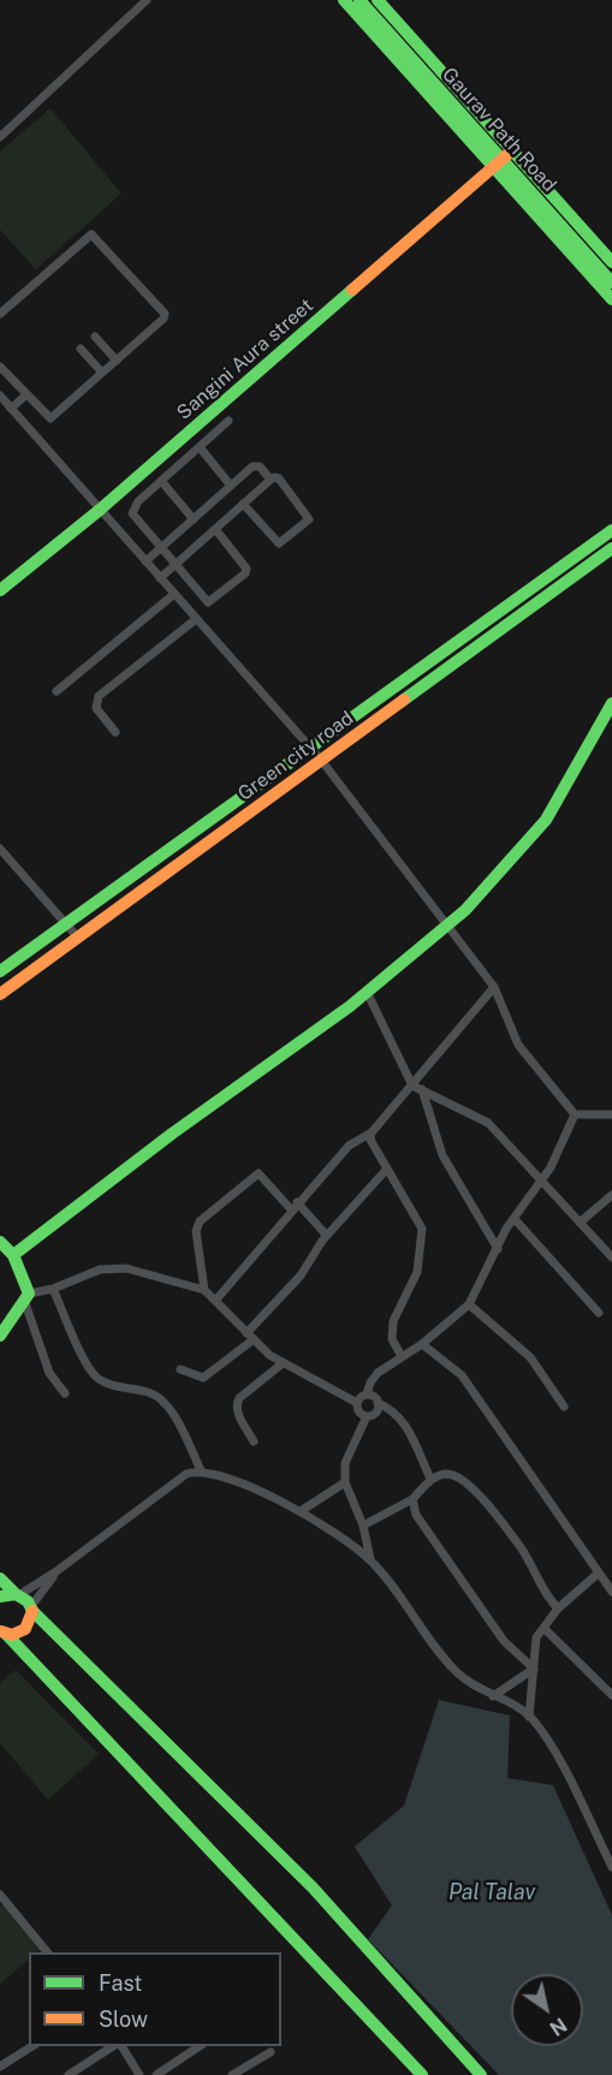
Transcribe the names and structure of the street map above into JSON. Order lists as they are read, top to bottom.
{
  "streets": {
    "street": ["Gaurav Path Road", "Sangini Aura street", "Green city road"]
  },
  "crossings": [
    ["Gaurav Path Road", "Sangini Aura street"]
  ],
  "water": ["Pal Talav"],
  "legend": ["Fast", "Slow"],
  "north": "bottom right"
}
